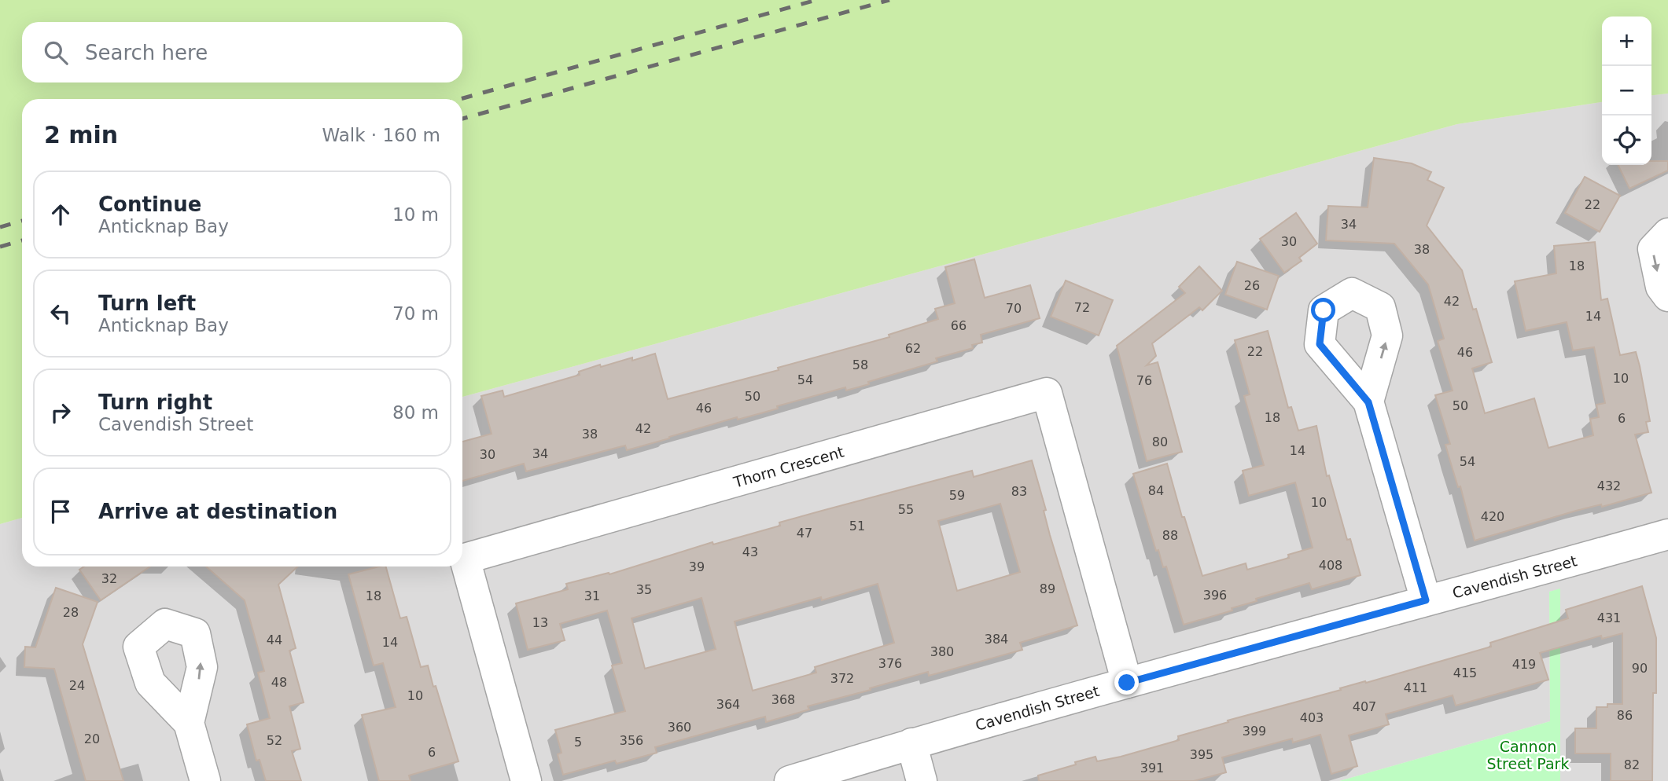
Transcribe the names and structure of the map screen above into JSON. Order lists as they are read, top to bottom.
{
  "streets": {
    "street": ["Thorn Crescent", "Cavendish Street"]
  },
  "crossings": [
    ["Thorn Crescent", "Cavendish Street"]
  ],
  "parks": ["Cannon Street Park"],
  "house_numbers": [
    "22",
    "34",
    "30",
    "38",
    "18",
    "26",
    "42",
    "72",
    "70",
    "14",
    "66",
    "62",
    "22",
    "46",
    "58",
    "10",
    "54",
    "76",
    "50",
    "50",
    "46",
    "18",
    "6",
    "42",
    "38",
    "80",
    "14",
    "34",
    "30",
    "54",
    "432",
    "84",
    "83",
    "59",
    "10",
    "55",
    "420",
    "51",
    "47",
    "88",
    "43",
    "408",
    "39",
    "32",
    "89",
    "35",
    "396",
    "18",
    "31",
    "28",
    "431",
    "13",
    "384",
    "44",
    "14",
    "380",
    "376",
    "419",
    "90",
    "415",
    "372",
    "48",
    "24",
    "411",
    "10",
    "368",
    "364",
    "407",
    "86",
    "403",
    "360",
    "399",
    "20",
    "52",
    "356",
    "5",
    "6",
    "395",
    "82",
    "391"
  ],
  "page": {
    "map_buttons": ["+", "−"],
    "search": "Search here",
    "heading": ["2 min", "Walk · 160 m"],
    "list": [
      ["Continue", "Anticknap Bay", "10 m"],
      ["Turn left", "Anticknap Bay", "70 m"],
      ["Turn right", "Cavendish Street", "80 m"],
      "Arrive at destination"
    ]
  }
}
